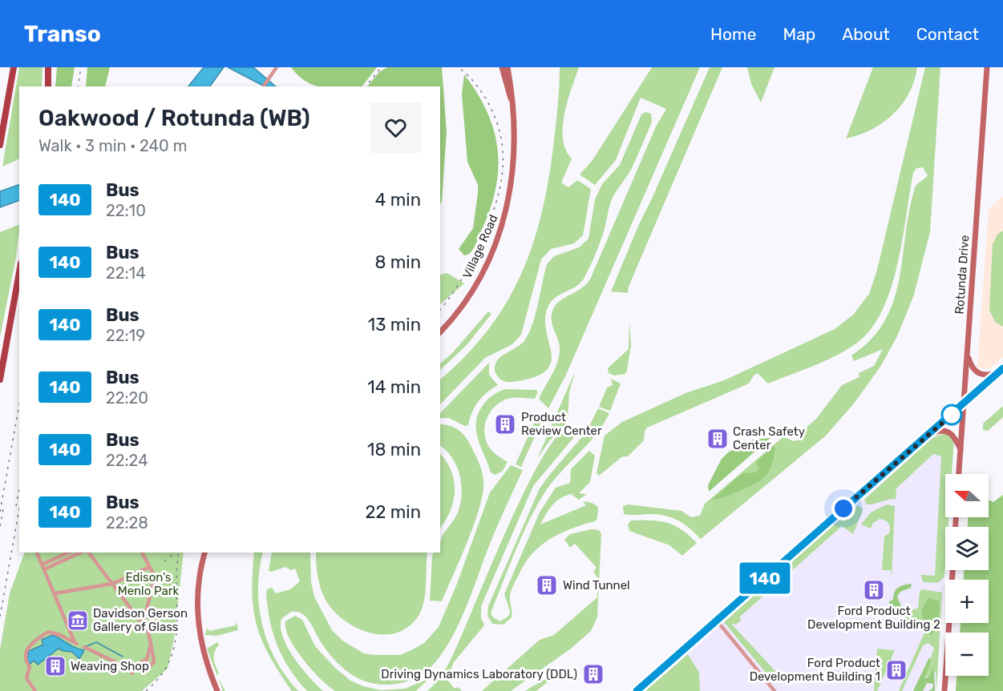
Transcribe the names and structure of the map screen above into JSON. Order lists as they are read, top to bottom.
{
  "streets": {
    "main road": ["Village Road", "Rotunda Drive"]
  },
  "parks": ["Edison's Menlo Park"],
  "places": {
    "building": [
      "Product Review Center",
      "Crash Safety Center",
      "Wind Tunnel",
      "Ford Product Development Building 2",
      "Weaving Shop",
      "Ford Product Development Building 1",
      "Driving Dynamics Laboratory (DDL)"
    ],
    "museum": ["Davidson Gerson Gallery of Glass"]
  },
  "lines": ["bus line 140"],
  "north": "left",
  "page": {
    "header": "Transo",
    "nav": [
      "Home",
      "Map",
      "About",
      "Contact"
    ],
    "on_map": "140",
    "heading": ["Oakwood / Rotunda (WB)", "Walk · 3 min · 240 m"],
    "list": [
      {
        "mark": "140",
        "name": "Bus",
        "note": "22:10",
        "value": "4 min"
      },
      {
        "mark": "140",
        "name": "Bus",
        "note": "22:14",
        "value": "8 min"
      },
      {
        "mark": "140",
        "name": "Bus",
        "note": "22:19",
        "value": "13 min"
      },
      {
        "mark": "140",
        "name": "Bus",
        "note": "22:20",
        "value": "14 min"
      },
      {
        "mark": "140",
        "name": "Bus",
        "note": "22:24",
        "value": "18 min"
      },
      {
        "mark": "140",
        "name": "Bus",
        "note": "22:28",
        "value": "22 min"
      }
    ],
    "map_buttons": ["+", "−"]
  }
}
